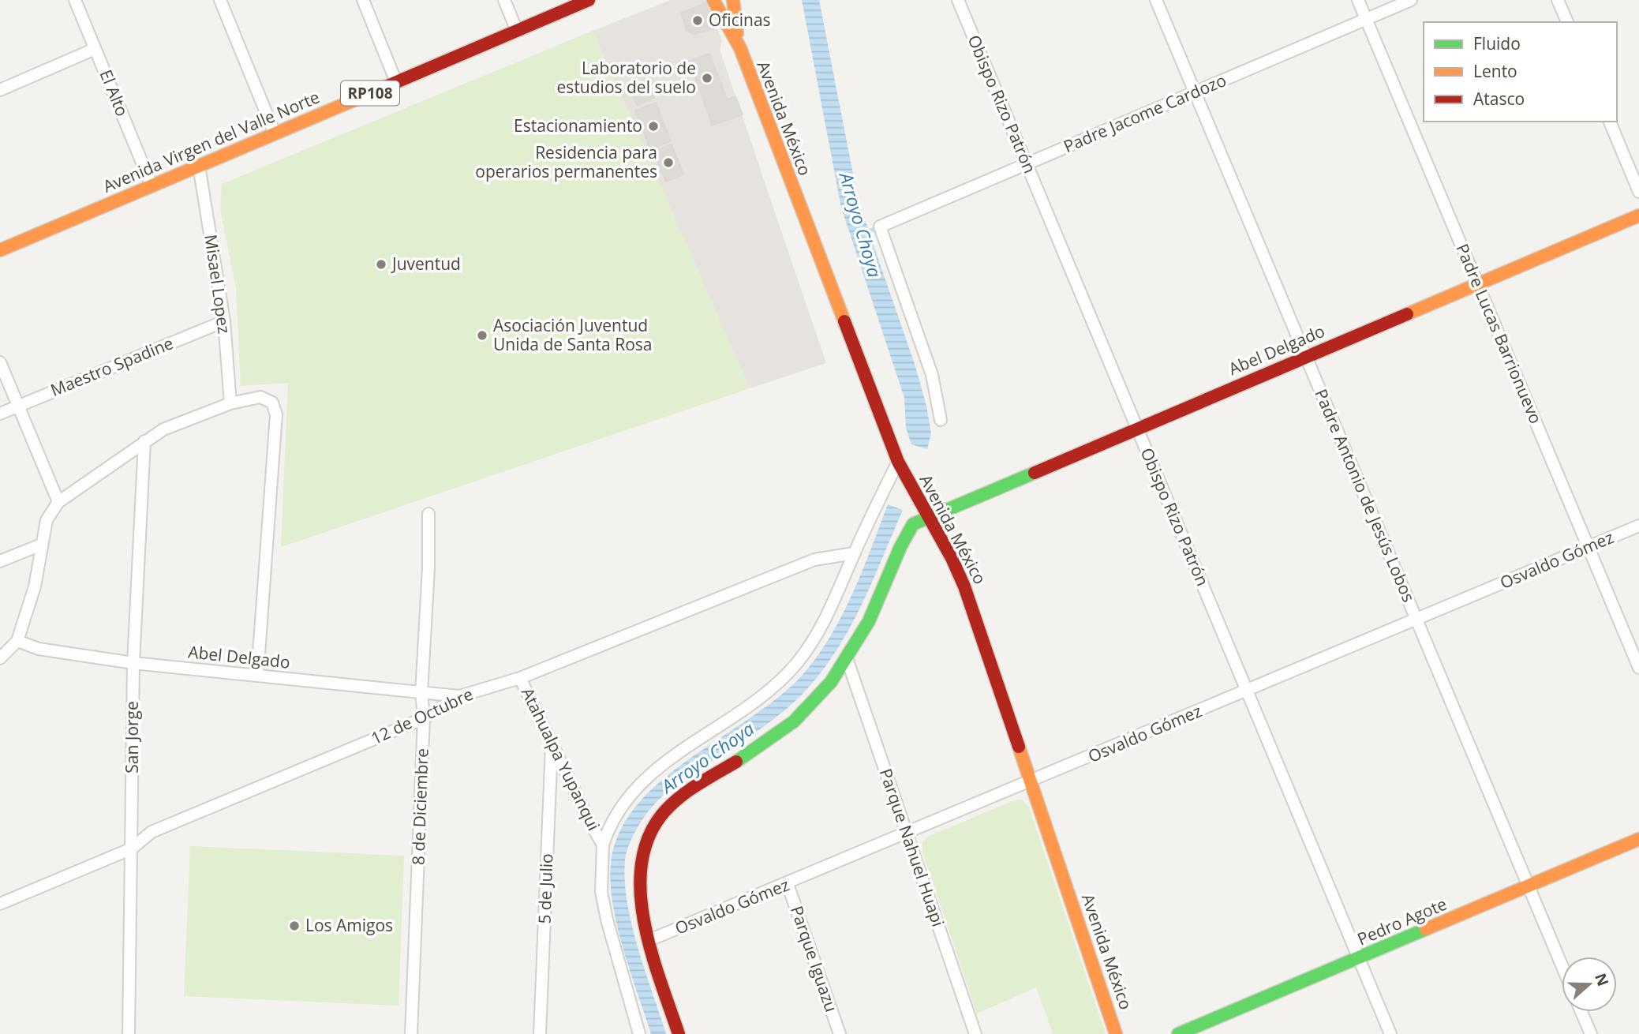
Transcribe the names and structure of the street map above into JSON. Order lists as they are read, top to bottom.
{
  "streets": {
    "street": [
      "El Alto",
      "RP108",
      "Obispo Rizo Patrón",
      "Padre Jacome Cardozo",
      "Avenida México",
      "Avenida Virgen del Valle Norte",
      "Misael Lopez",
      "Padre Lucas Barrionuevo",
      "Abel Delgado",
      "Maestro Spadine",
      "Padre Antonio de Jesús Lobos",
      "Osvaldo Gómez",
      "12 de Octubre",
      "San Jorge",
      "Atahualpa Yupanqui",
      "8 de Diciembre",
      "Parque Nahuel Huapi",
      "5 de Julio",
      "Pedro Agote",
      "Parque Iguazu"
    ]
  },
  "crossings": [
    ["El Alto", "Avenida Virgen del Valle Norte"],
    ["Obispo Rizo Patrón", "Padre Jacome Cardozo"],
    ["Obispo Rizo Patrón", "Abel Delgado"],
    ["Obispo Rizo Patrón", "Osvaldo Gómez"],
    ["Obispo Rizo Patrón", "Pedro Agote"],
    ["Padre Jacome Cardozo", "Padre Lucas Barrionuevo"],
    ["Padre Jacome Cardozo", "Padre Antonio de Jesús Lobos"],
    ["Avenida México", "Abel Delgado"],
    ["Avenida México", "Osvaldo Gómez"],
    ["Avenida Virgen del Valle Norte", "Misael Lopez"],
    ["Misael Lopez", "Maestro Spadine"],
    ["Padre Lucas Barrionuevo", "Abel Delgado"],
    ["Padre Lucas Barrionuevo", "Osvaldo Gómez"],
    ["Abel Delgado", "Padre Antonio de Jesús Lobos"],
    ["Abel Delgado", "Osvaldo Gómez"],
    ["Abel Delgado", "12 de Octubre"],
    ["Abel Delgado", "San Jorge"],
    ["Abel Delgado", "8 de Diciembre"],
    ["Abel Delgado", "Parque Nahuel Huapi"],
    ["Padre Antonio de Jesús Lobos", "Osvaldo Gómez"],
    ["Padre Antonio de Jesús Lobos", "Pedro Agote"],
    ["Osvaldo Gómez", "Parque Nahuel Huapi"],
    ["Osvaldo Gómez", "Parque Iguazu"],
    ["12 de Octubre", "San Jorge"],
    ["12 de Octubre", "Atahualpa Yupanqui"],
    ["12 de Octubre", "8 de Diciembre"],
    ["Atahualpa Yupanqui", "5 de Julio"]
  ],
  "water": ["Arroyo Choya"],
  "places": [
    "Oficinas",
    "Laboratorio de estudios del suelo",
    "Estacionamiento",
    "Residencia para operarios permanentes",
    "Juventud",
    "Asociación Juventud Unida de Santa Rosa",
    "Los Amigos"
  ],
  "legend": ["Fluido", "Lento", "Atasco"],
  "north": "right"
}
